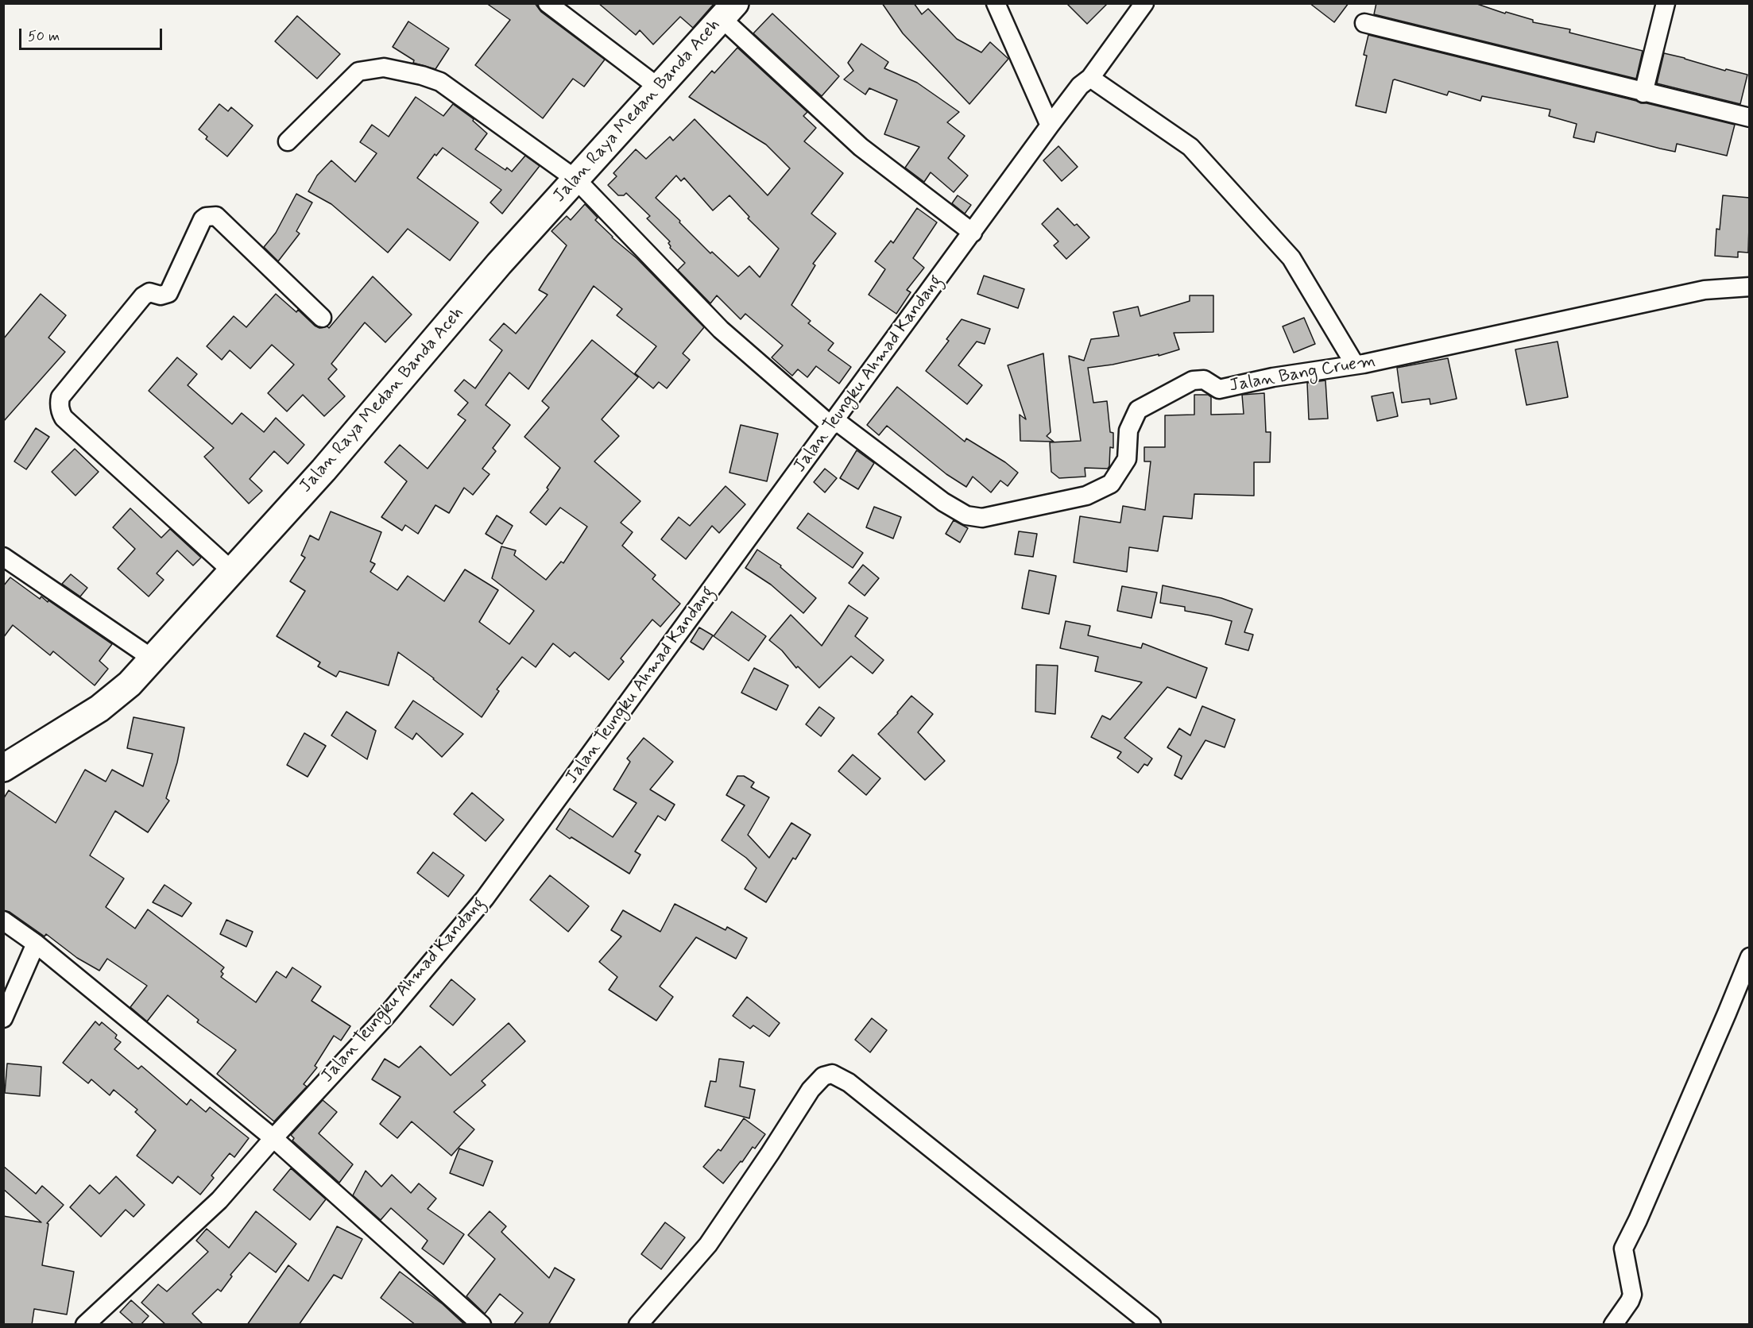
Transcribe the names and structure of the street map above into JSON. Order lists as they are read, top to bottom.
{
  "streets": {
    "highway": ["Jalan Raya Medan Banda Aceh"],
    "street": ["Jalan Teungku Ahmad Kandang", "Jalan Bang Cruem"]
  },
  "crossings": [
    ["Jalan Raya Medan Banda Aceh", "Jalan Bang Cruem"],
    ["Jalan Teungku Ahmad Kandang", "Jalan Bang Cruem"]
  ],
  "scale_bar": "50 m"
}
